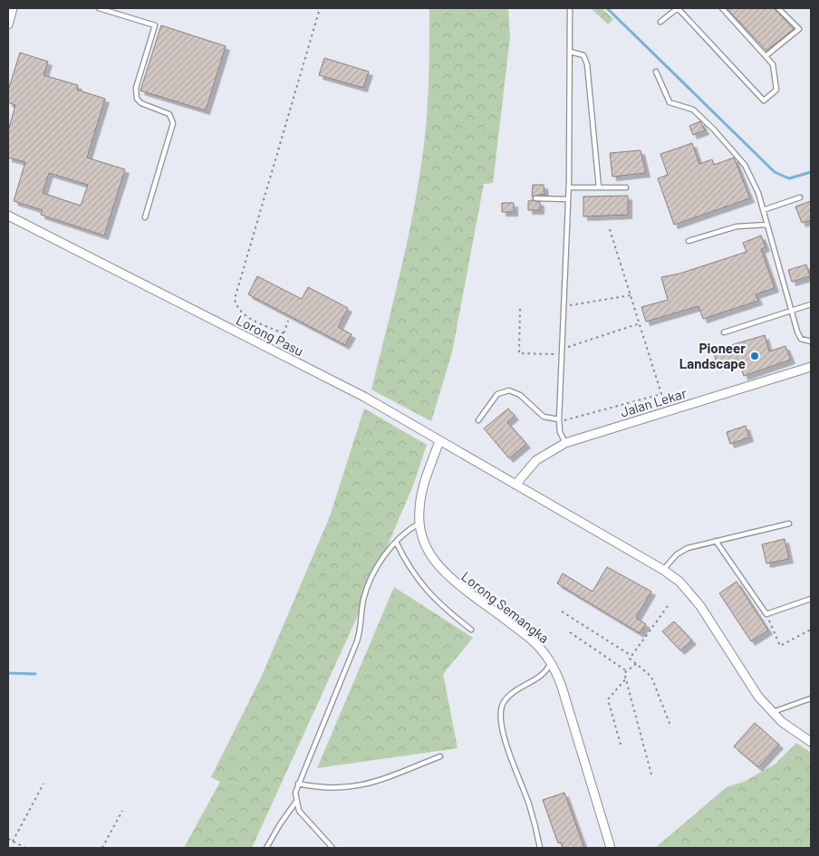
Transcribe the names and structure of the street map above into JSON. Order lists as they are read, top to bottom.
{
  "streets": {
    "street": ["Lorong Pasu", "Jalan Lekar", "Lorong Semangka"]
  },
  "crossings": [
    ["Lorong Pasu", "Jalan Lekar"],
    ["Lorong Pasu", "Lorong Semangka"]
  ],
  "places": ["Pioneer Landscape"]
}
